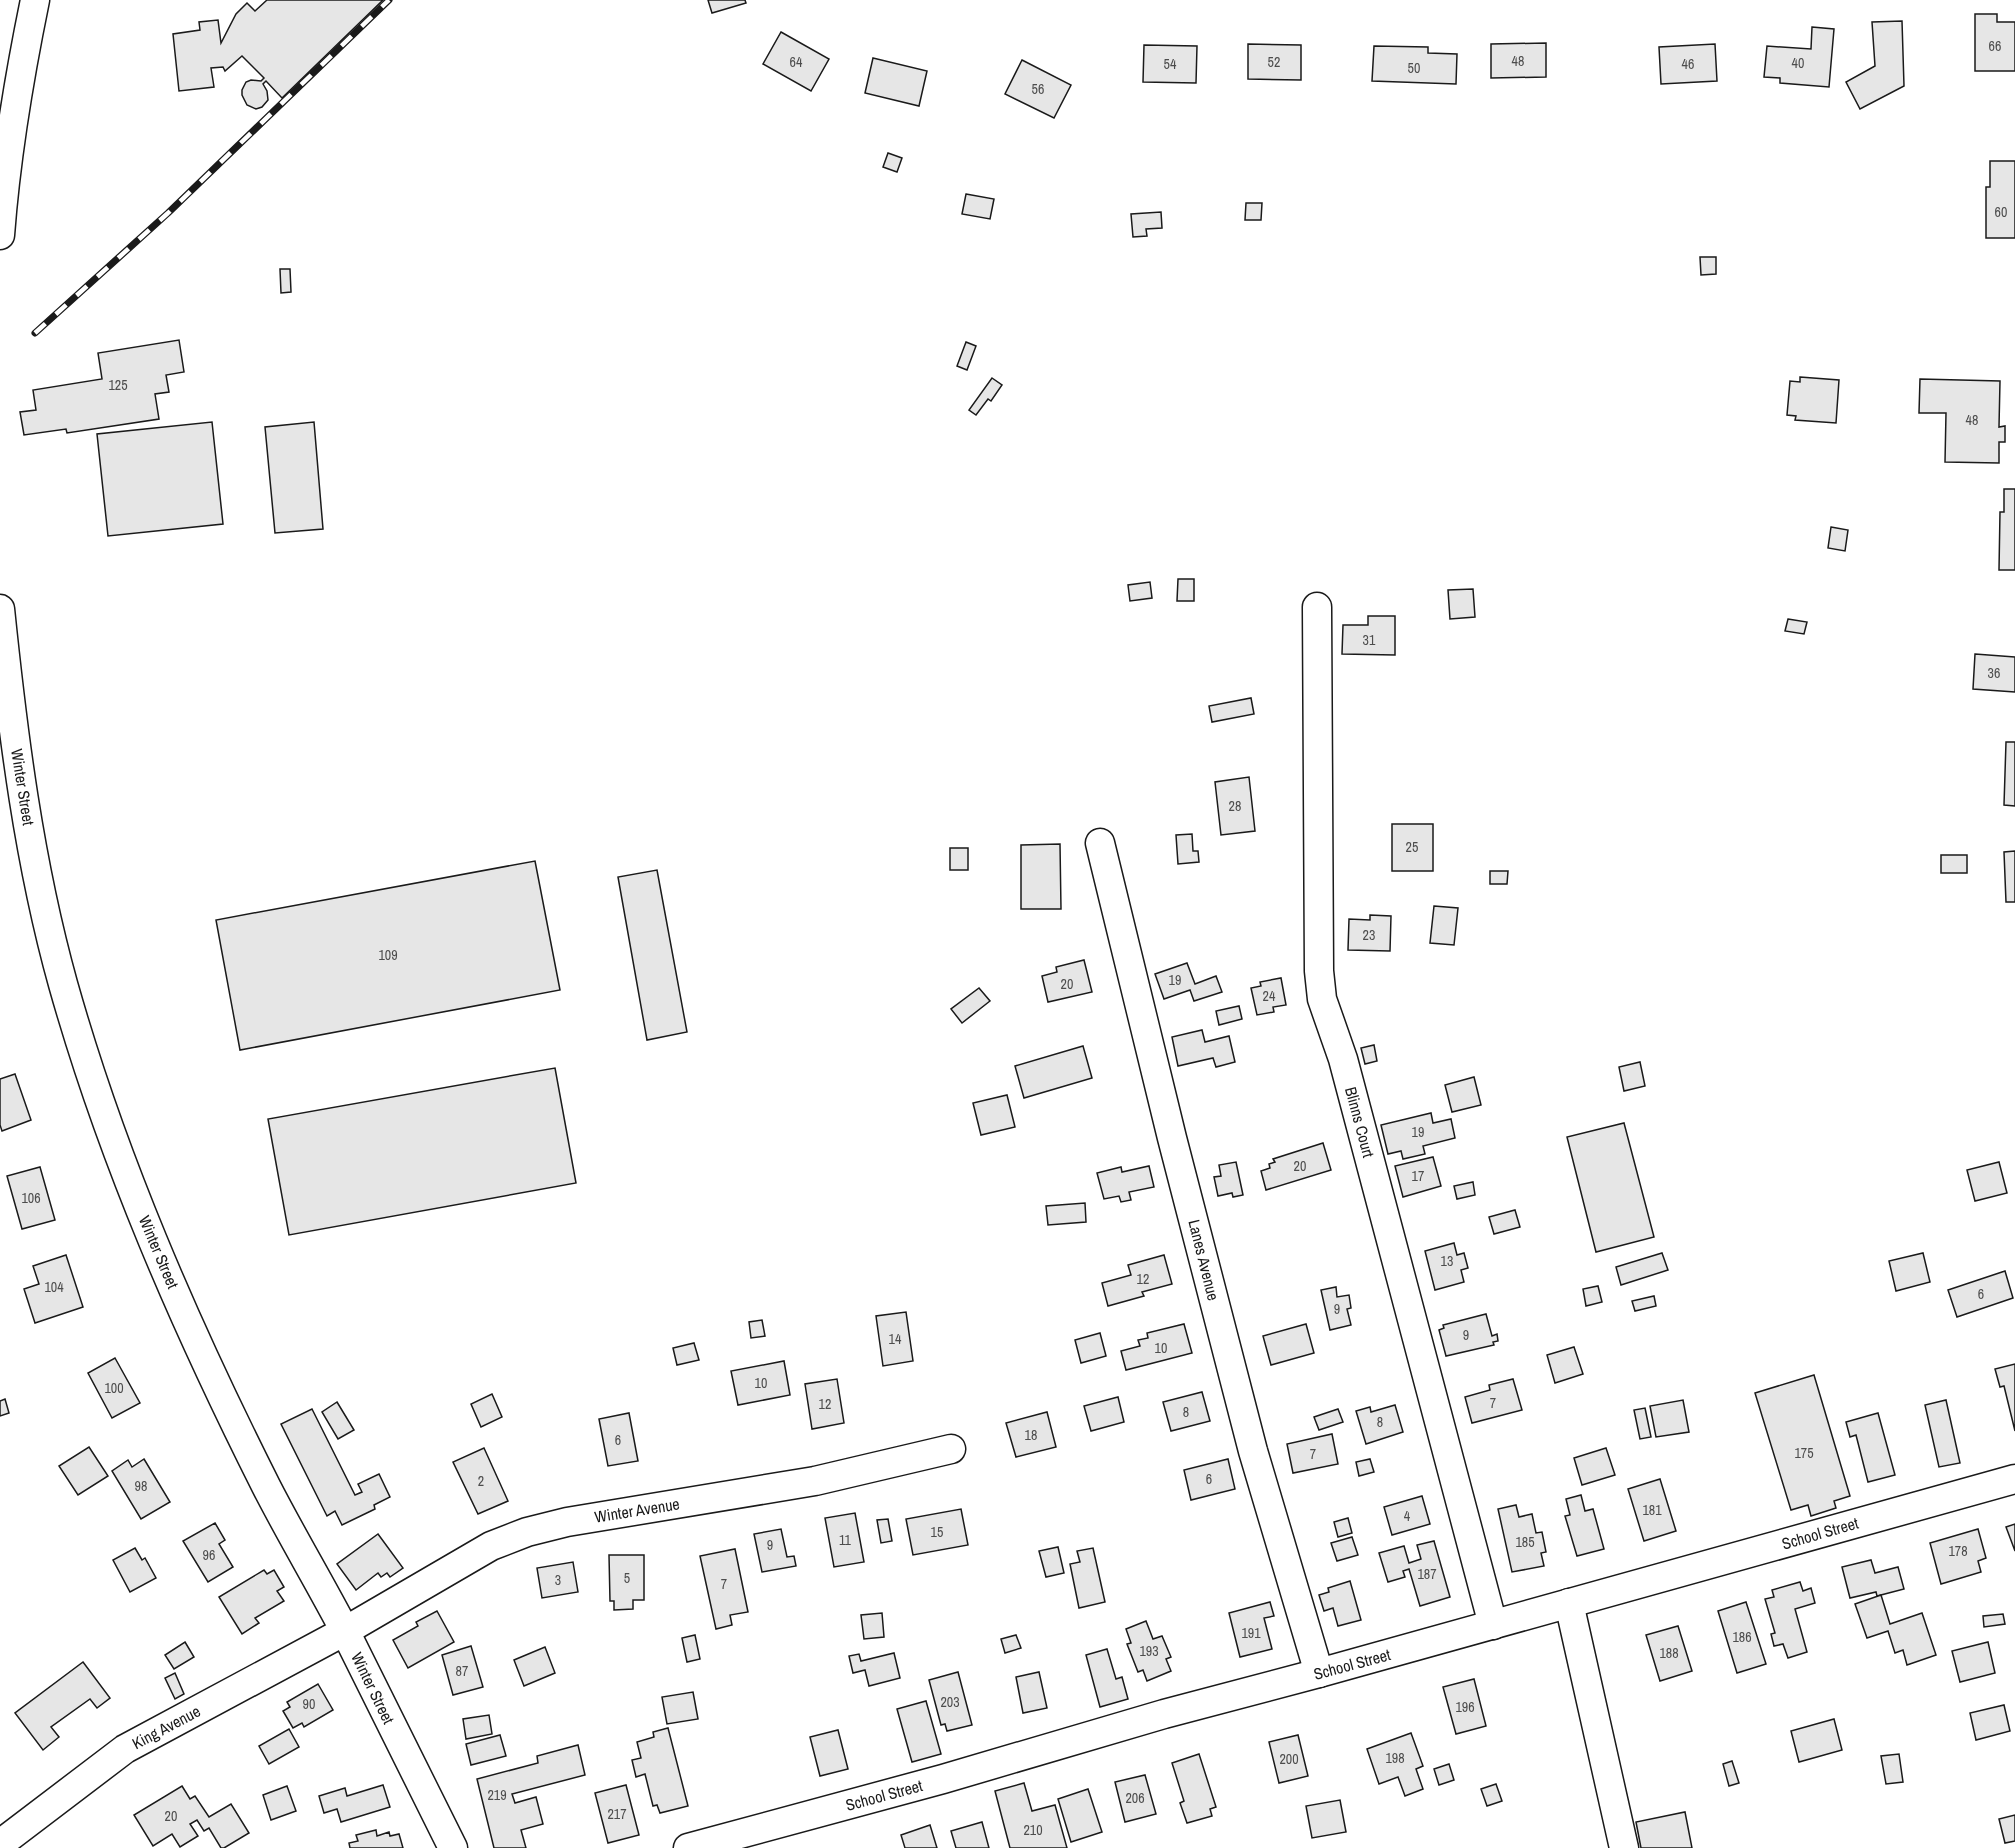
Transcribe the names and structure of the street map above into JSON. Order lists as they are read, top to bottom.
{
  "streets": {
    "street": [
      "Winter Street",
      "Blinns Court",
      "Lanes Avenue",
      "Winter Avenue",
      "School Street",
      "King Avenue"
    ]
  },
  "crossings": [
    ["Winter Street", "Winter Avenue"],
    ["Winter Street", "King Avenue"],
    ["Blinns Court", "School Street"],
    ["Lanes Avenue", "School Street"],
    ["Winter Avenue", "King Avenue"]
  ],
  "house_numbers": [
    "66",
    "48",
    "64",
    "52",
    "40",
    "54",
    "46",
    "50",
    "56",
    "60",
    "125",
    "48",
    "31",
    "36",
    "28",
    "25",
    "23",
    "109",
    "19",
    "20",
    "24",
    "19",
    "20",
    "17",
    "106",
    "13",
    "12",
    "104",
    "6",
    "9",
    "9",
    "14",
    "10",
    "10",
    "100",
    "7",
    "12",
    "8",
    "8",
    "18",
    "6",
    "175",
    "7",
    "6",
    "2",
    "98",
    "181",
    "4",
    "15",
    "11",
    "185",
    "9",
    "178",
    "96",
    "187",
    "5",
    "3",
    "7",
    "191",
    "186",
    "193",
    "188",
    "87",
    "203",
    "90",
    "196",
    "198",
    "200",
    "219",
    "206",
    "217",
    "20",
    "210"
  ]
}
